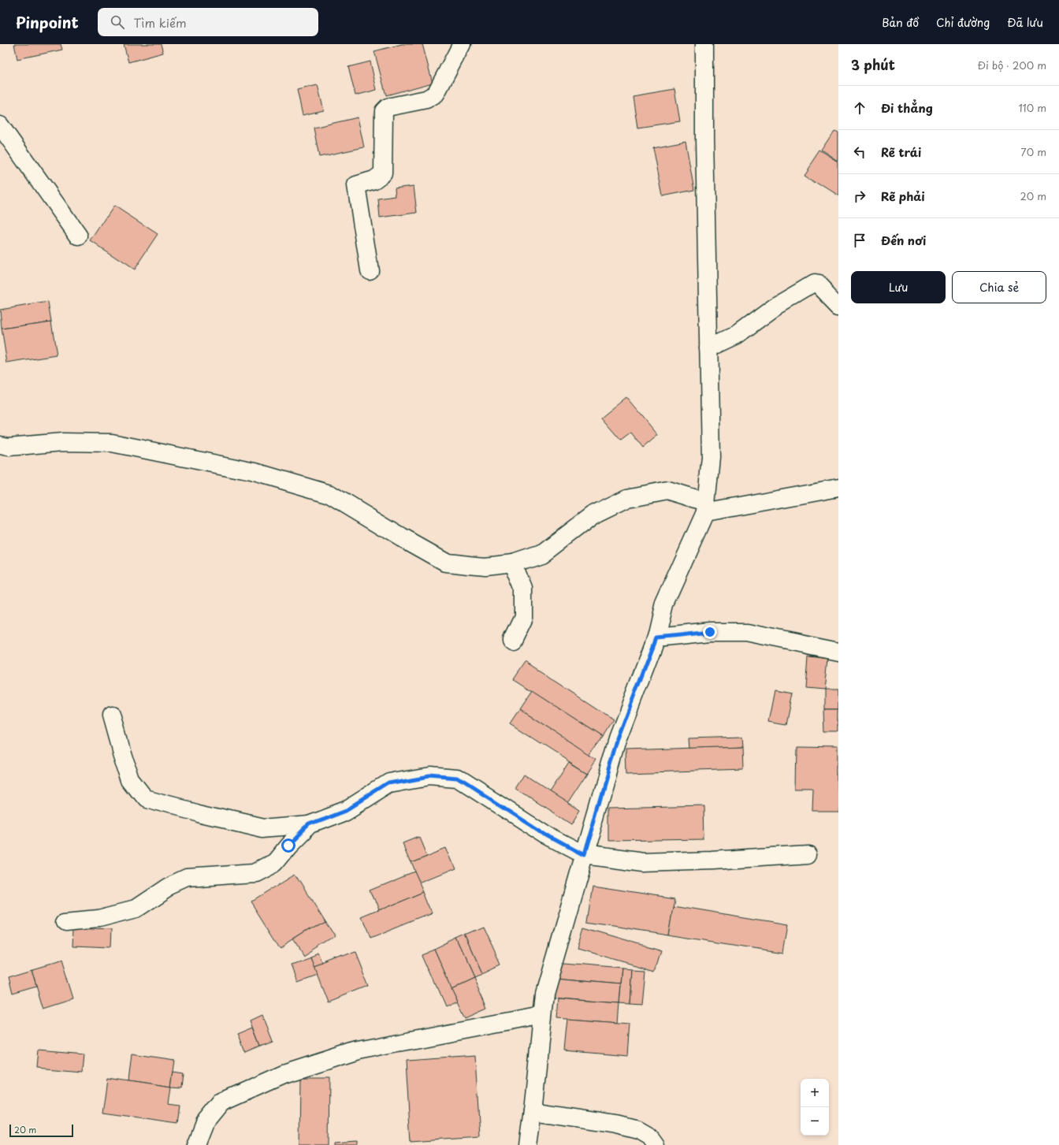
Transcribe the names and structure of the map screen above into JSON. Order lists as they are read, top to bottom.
{
  "scale_bar": "20 m",
  "page": {
    "header": "Pinpoint",
    "search": "Tìm kiếm",
    "nav": ["Bản đồ", "Chỉ đường", "Đã lưu"],
    "heading": ["3 phút", "Đi bộ · 200 m"],
    "list": [
      ["Đi thẳng", "110 m"],
      ["Rẽ trái", "70 m"],
      ["Rẽ phải", "20 m"],
      "Đến nơi"
    ],
    "buttons": ["Lưu", "Chia sẻ"],
    "map_buttons": ["+", "−"],
    "scale": "20 m"
  }
}
